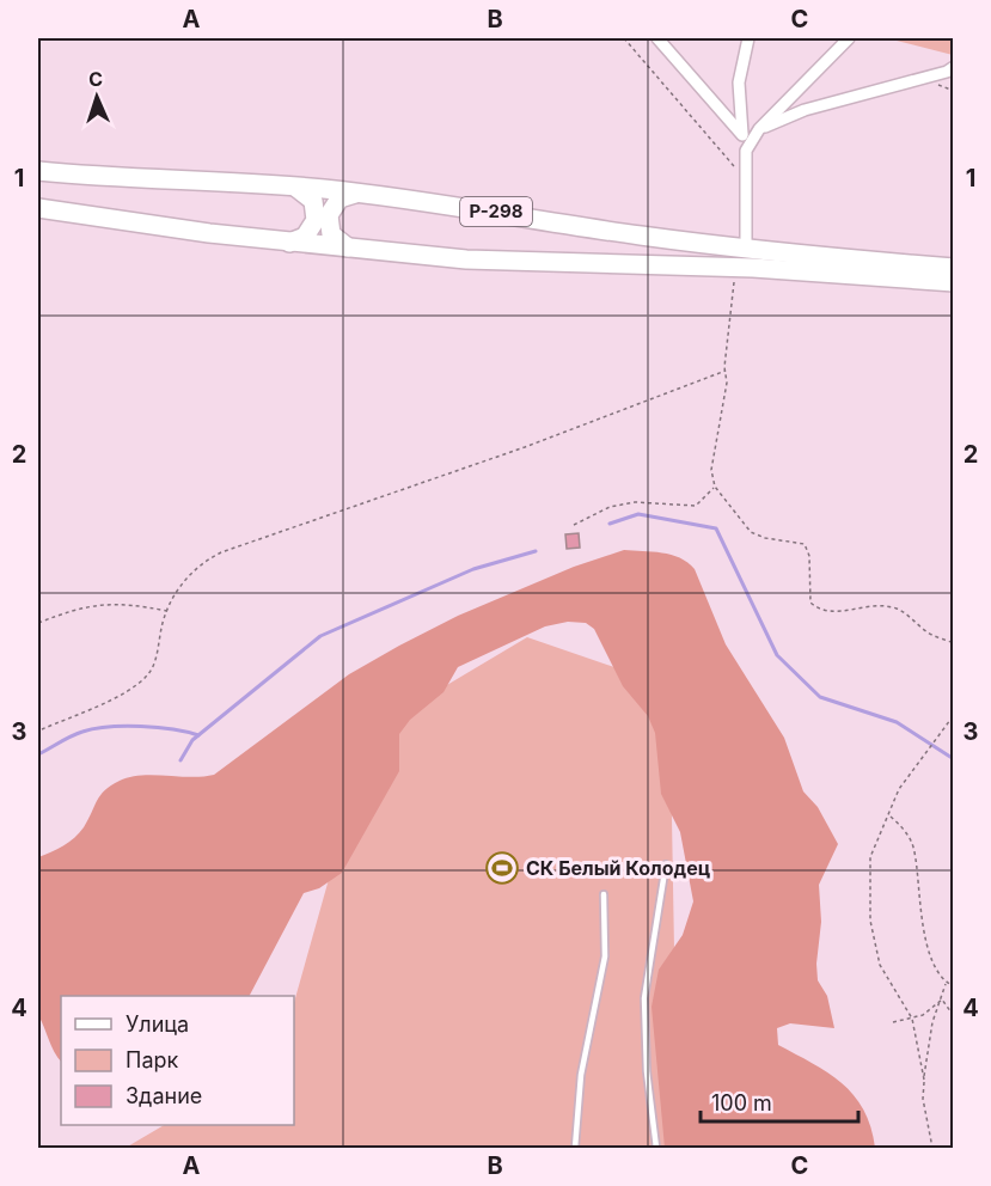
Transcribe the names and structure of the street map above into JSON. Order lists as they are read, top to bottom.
{
  "streets": {
    "highway": ["Р-298"]
  },
  "places": {
    "sports": ["СК Белый Колодец"]
  },
  "legend": ["Улица", "Парк", "Здание"],
  "scale_bar": "100 m",
  "north": "top",
  "grid": {
    "columns": ["A", "B", "C"],
    "rows": [
      "1",
      "2",
      "3",
      "4"
    ]
  }
}
